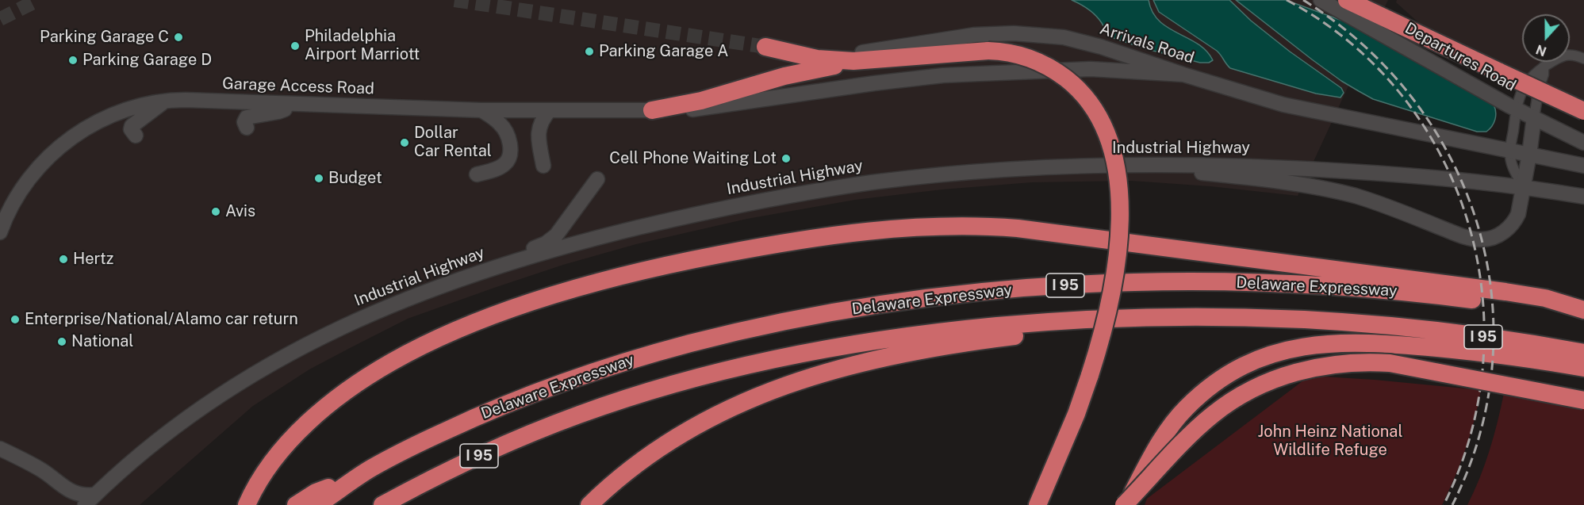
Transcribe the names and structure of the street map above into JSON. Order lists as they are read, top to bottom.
{
  "streets": {
    "highway": ["I 95", "Delaware Expressway"],
    "street": [
      "Arrivals Road",
      "Departures Road",
      "Garage Access Road",
      "Industrial Highway"
    ]
  },
  "crossings": [
    ["Arrivals Road", "Garage Access Road"]
  ],
  "parks": ["John Heinz National Wildlife Refuge"],
  "places": [
    "Parking Garage C",
    "Philadelphia Airport Marriott",
    "Parking Garage A",
    "Parking Garage D",
    "Dollar Car Rental",
    "Cell Phone Waiting Lot",
    "Budget",
    "Avis",
    "Hertz",
    "Enterprise/National/Alamo car return",
    "National"
  ],
  "north": "bottom"
}
